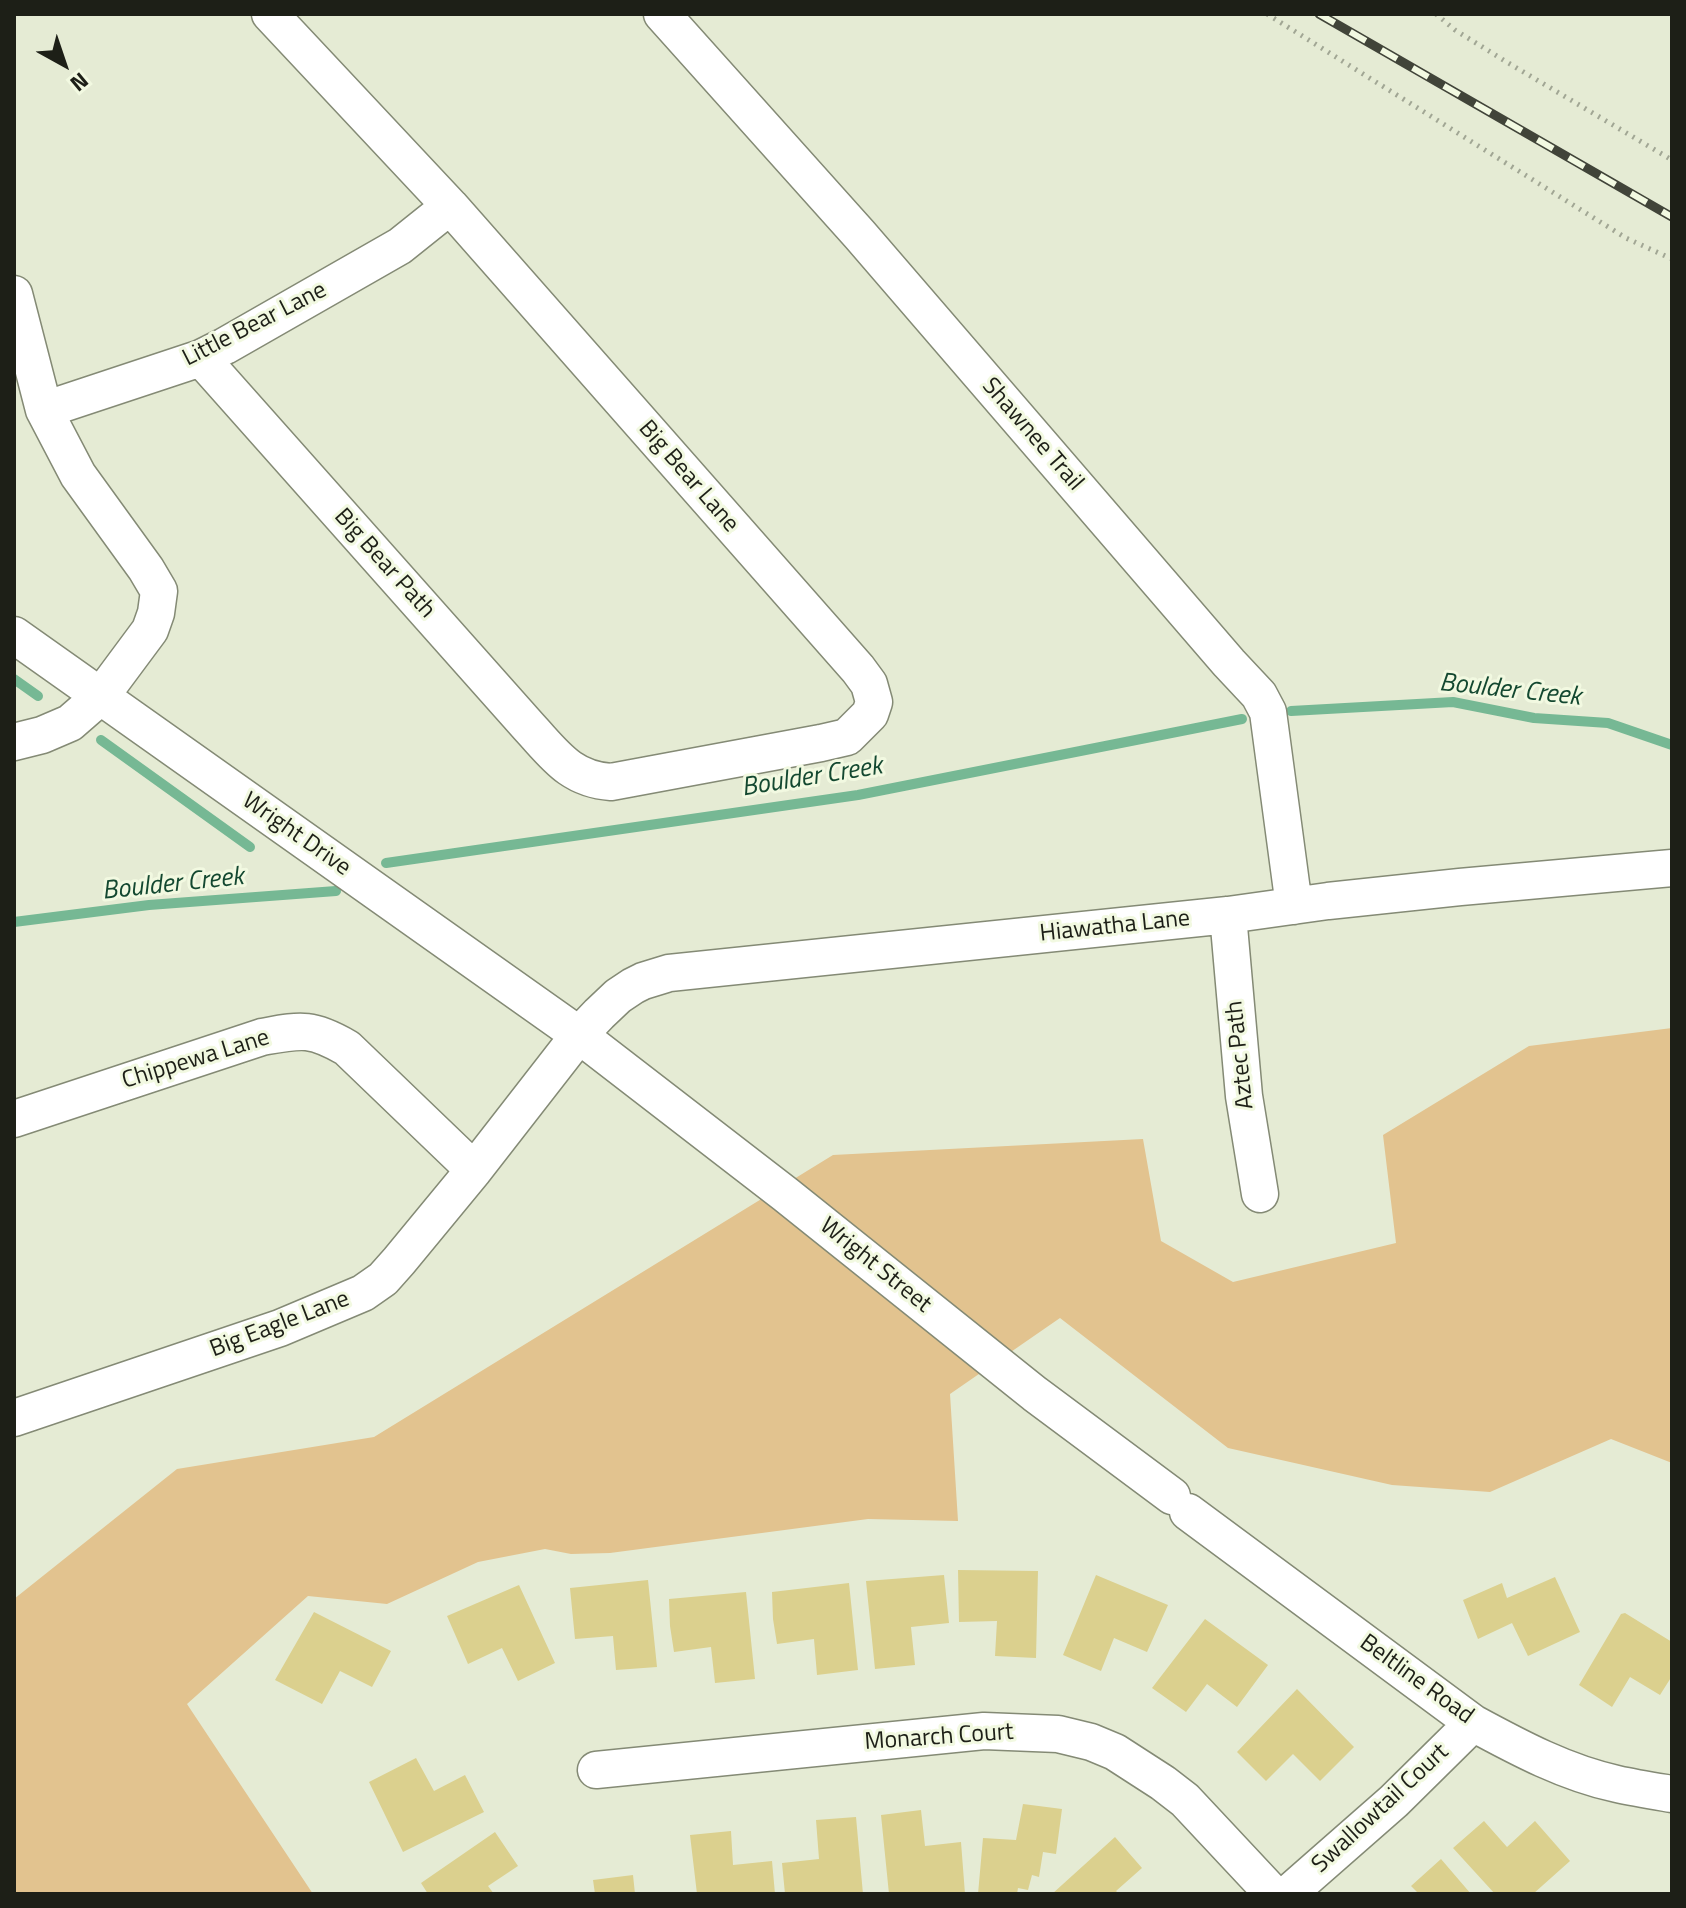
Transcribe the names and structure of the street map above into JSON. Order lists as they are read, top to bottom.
{
  "streets": {
    "street": [
      "Little Bear Lane",
      "Shawnee Trail",
      "Big Bear Lane",
      "Big Bear Path",
      "Wright Drive",
      "Hiawatha Lane",
      "Aztec Path",
      "Chippewa Lane",
      "Wright Street",
      "Big Eagle Lane",
      "Beltline Road",
      "Monarch Court",
      "Swallowtail Court"
    ]
  },
  "crossings": [
    ["Little Bear Lane", "Big Bear Lane"],
    ["Little Bear Lane", "Big Bear Path"],
    ["Shawnee Trail", "Hiawatha Lane"],
    ["Big Bear Lane", "Big Bear Path"],
    ["Wright Drive", "Hiawatha Lane"],
    ["Wright Drive", "Wright Street"],
    ["Wright Drive", "Big Eagle Lane"],
    ["Hiawatha Lane", "Aztec Path"],
    ["Hiawatha Lane", "Wright Street"],
    ["Hiawatha Lane", "Big Eagle Lane"],
    ["Chippewa Lane", "Big Eagle Lane"],
    ["Wright Street", "Big Eagle Lane"],
    ["Wright Street", "Beltline Road"],
    ["Beltline Road", "Swallowtail Court"]
  ],
  "water": ["Boulder Creek"],
  "north": "bottom right"
}
